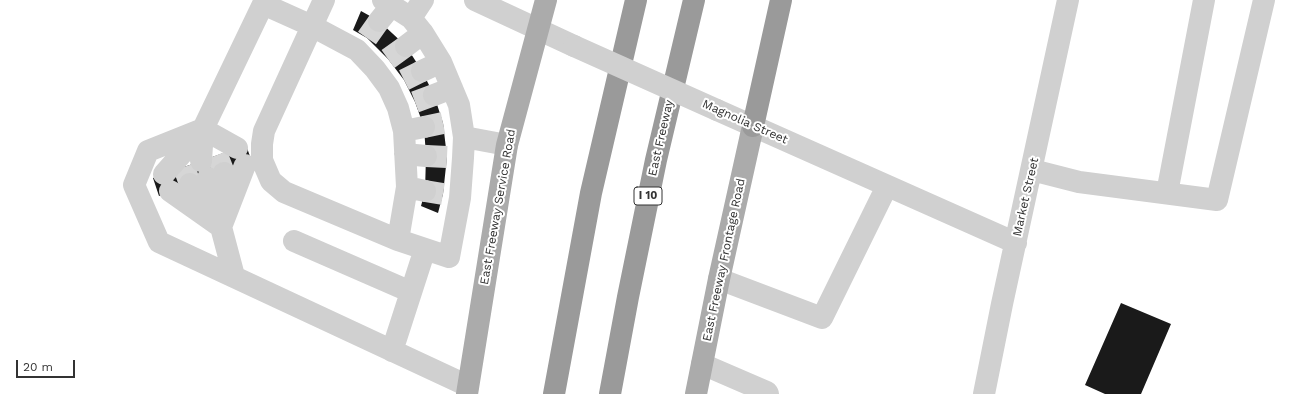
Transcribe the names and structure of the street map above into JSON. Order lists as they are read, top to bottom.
{
  "streets": {
    "highway": ["East Freeway", "I 10"],
    "main road": ["East Freeway Service Road", "East Freeway Frontage Road"],
    "street": ["Magnolia Street", "Market Street"]
  },
  "crossings": [
    ["Magnolia Street", "Market Street"],
    ["Magnolia Street", "East Freeway Service Road"],
    ["Magnolia Street", "East Freeway Frontage Road"]
  ],
  "scale_bar": "20 m"
}
